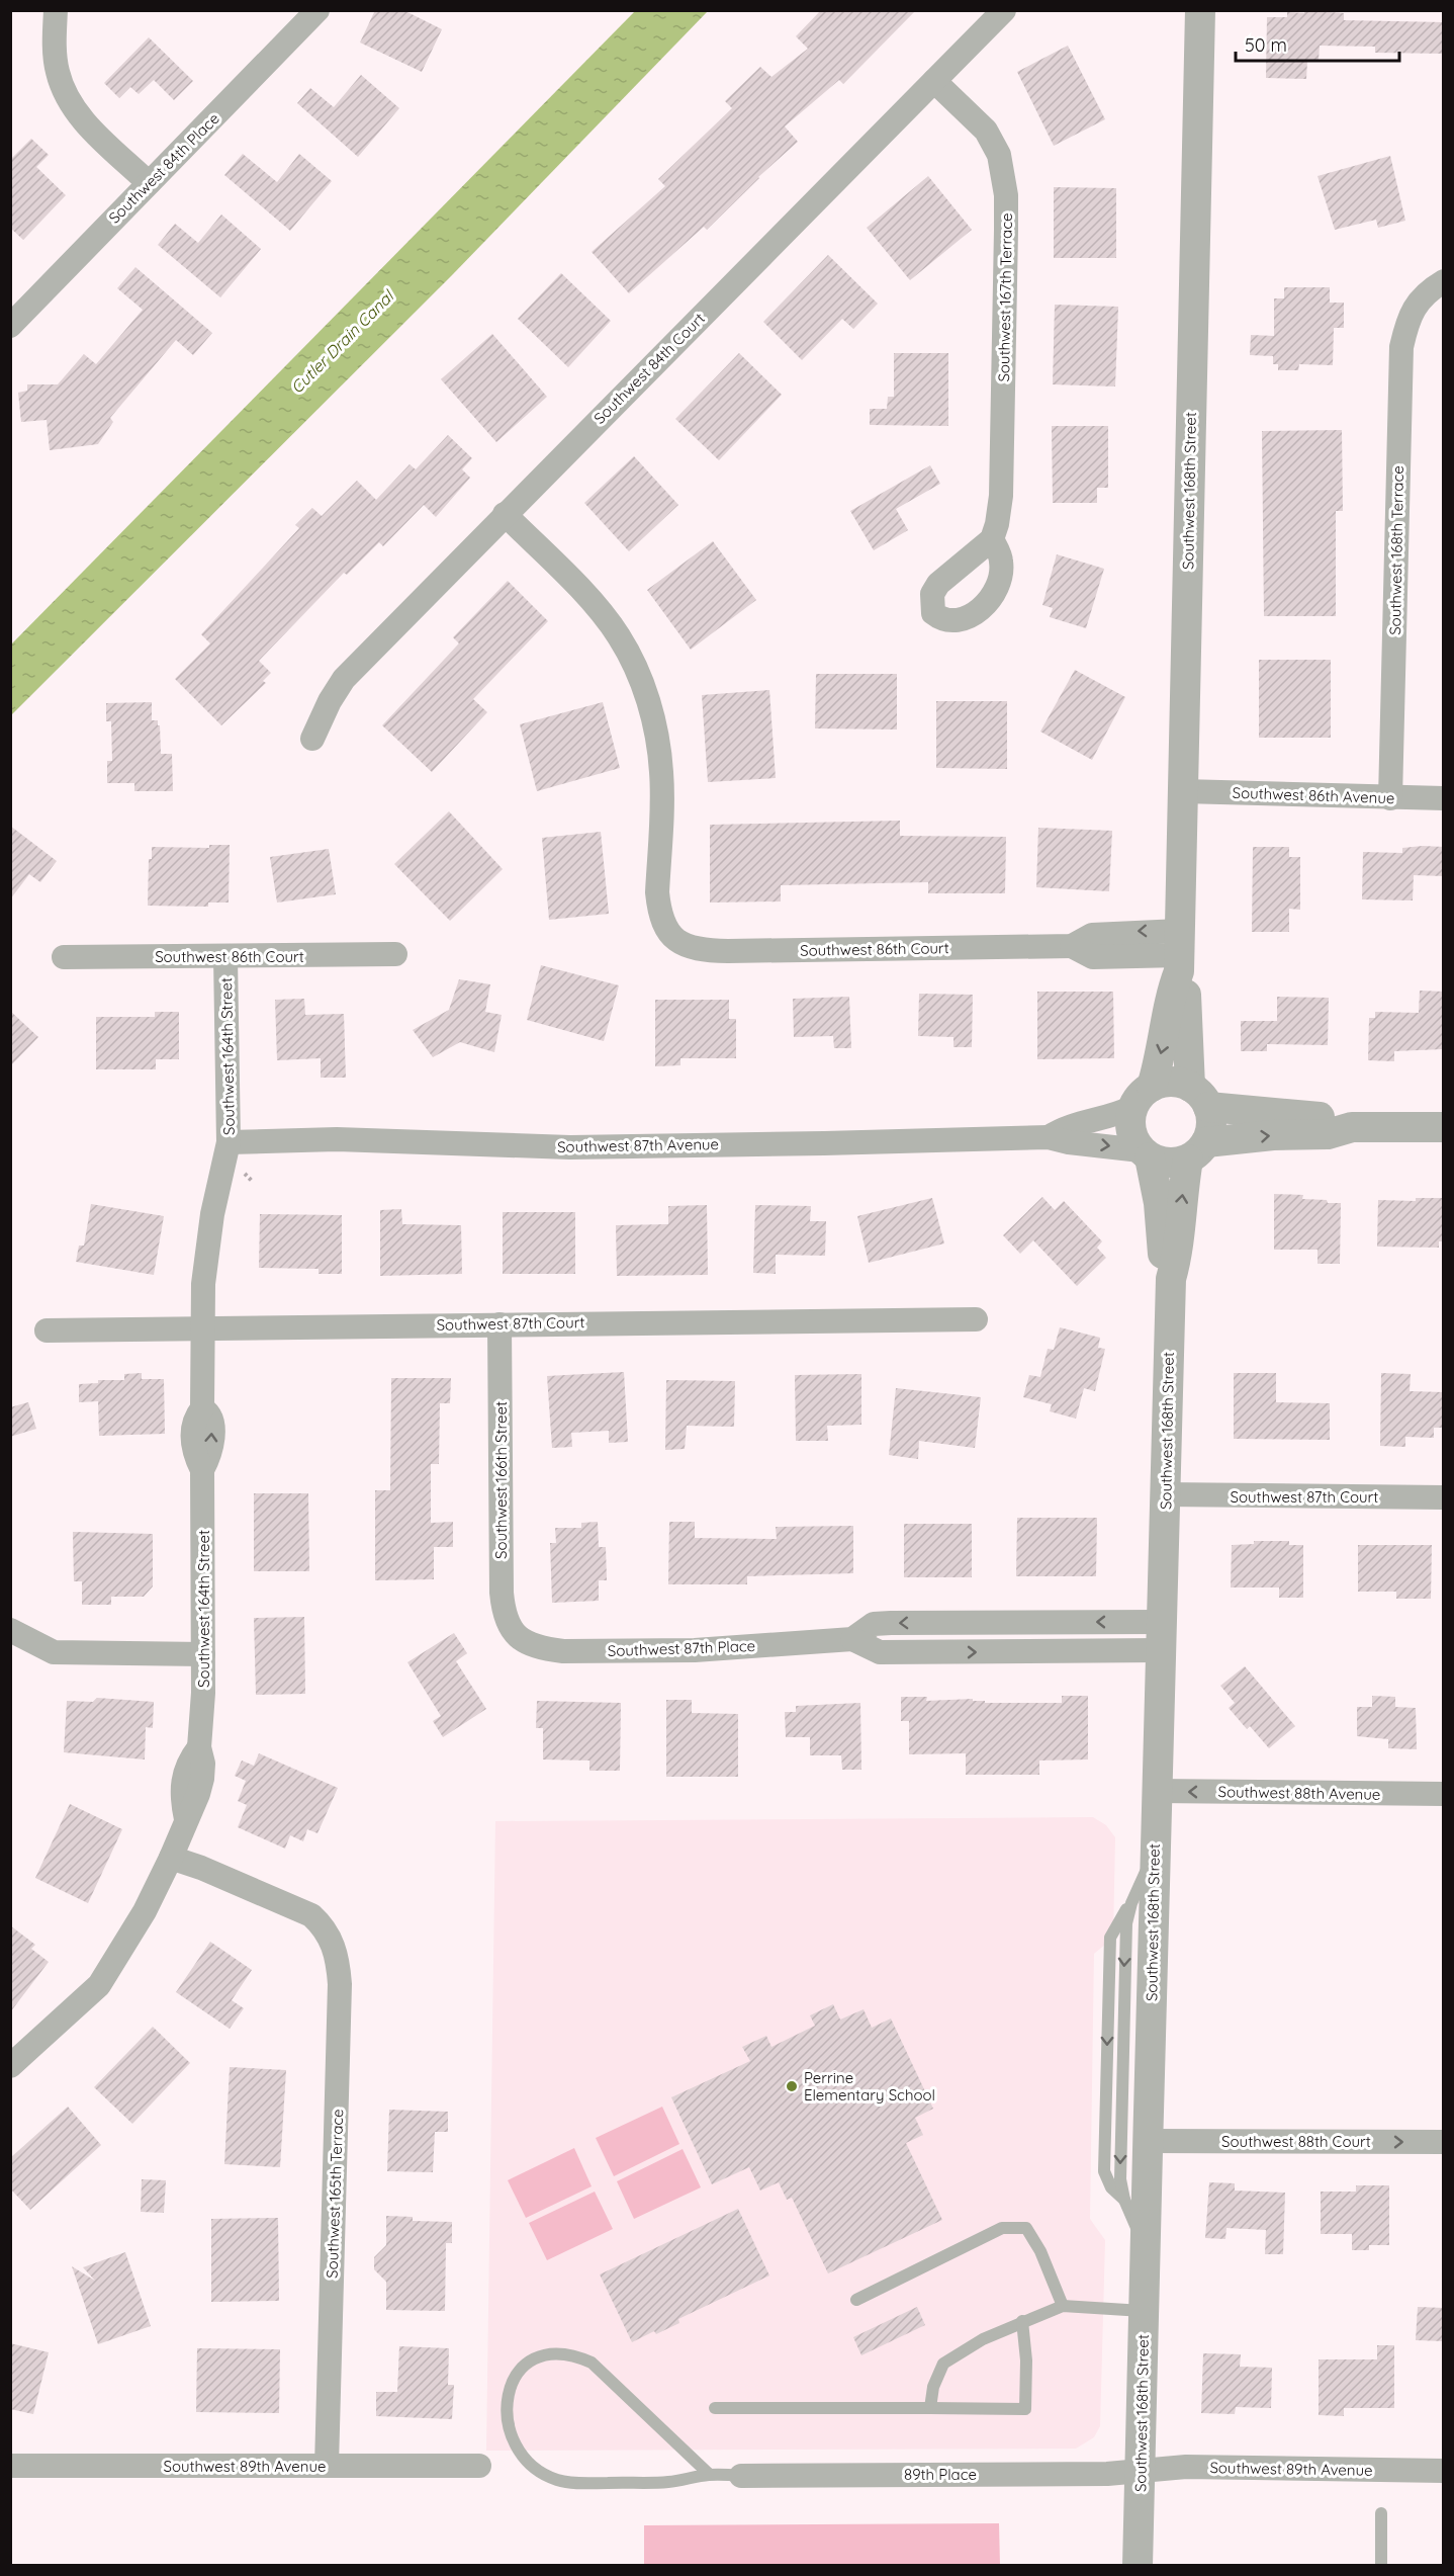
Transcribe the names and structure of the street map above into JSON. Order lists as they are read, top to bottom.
{
  "streets": {
    "street": [
      "Southwest 84th Place",
      "Southwest 167th Terrace",
      "Southwest 84th Court",
      "Southwest 168th Street",
      "Southwest 168th Terrace",
      "Southwest 86th Avenue",
      "Southwest 86th Court",
      "Southwest 164th Street",
      "Southwest 87th Avenue",
      "Southwest 87th Court",
      "Southwest 166th Street",
      "Southwest 87th Place",
      "Southwest 88th Avenue",
      "Southwest 88th Court",
      "Southwest 165th Terrace",
      "Southwest 89th Avenue",
      "89th Place"
    ]
  },
  "crossings": [
    ["Southwest 167th Terrace", "Southwest 84th Court"],
    ["Southwest 84th Court", "Southwest 86th Court"],
    ["Southwest 168th Street", "Southwest 86th Avenue"],
    ["Southwest 168th Street", "Southwest 86th Court"],
    ["Southwest 168th Street", "Southwest 87th Avenue"],
    ["Southwest 168th Street", "Southwest 87th Court"],
    ["Southwest 168th Street", "Southwest 87th Place"],
    ["Southwest 168th Street", "Southwest 88th Avenue"],
    ["Southwest 168th Street", "Southwest 88th Court"],
    ["Southwest 168th Street", "Southwest 89th Avenue"],
    ["Southwest 168th Street", "89th Place"],
    ["Southwest 168th Terrace", "Southwest 86th Avenue"],
    ["Southwest 86th Court", "Southwest 164th Street"],
    ["Southwest 164th Street", "Southwest 87th Avenue"],
    ["Southwest 164th Street", "Southwest 87th Court"],
    ["Southwest 164th Street", "Southwest 165th Terrace"],
    ["Southwest 87th Court", "Southwest 166th Street"],
    ["Southwest 166th Street", "Southwest 87th Place"],
    ["Southwest 165th Terrace", "Southwest 89th Avenue"],
    ["Southwest 89th Avenue", "89th Place"]
  ],
  "one_way": ["Southwest 88th Avenue", "Southwest 88th Court"],
  "water": ["Cutler Drain Canal"],
  "places": ["Perrine Elementary School"],
  "scale_bar": "50 m"
}
